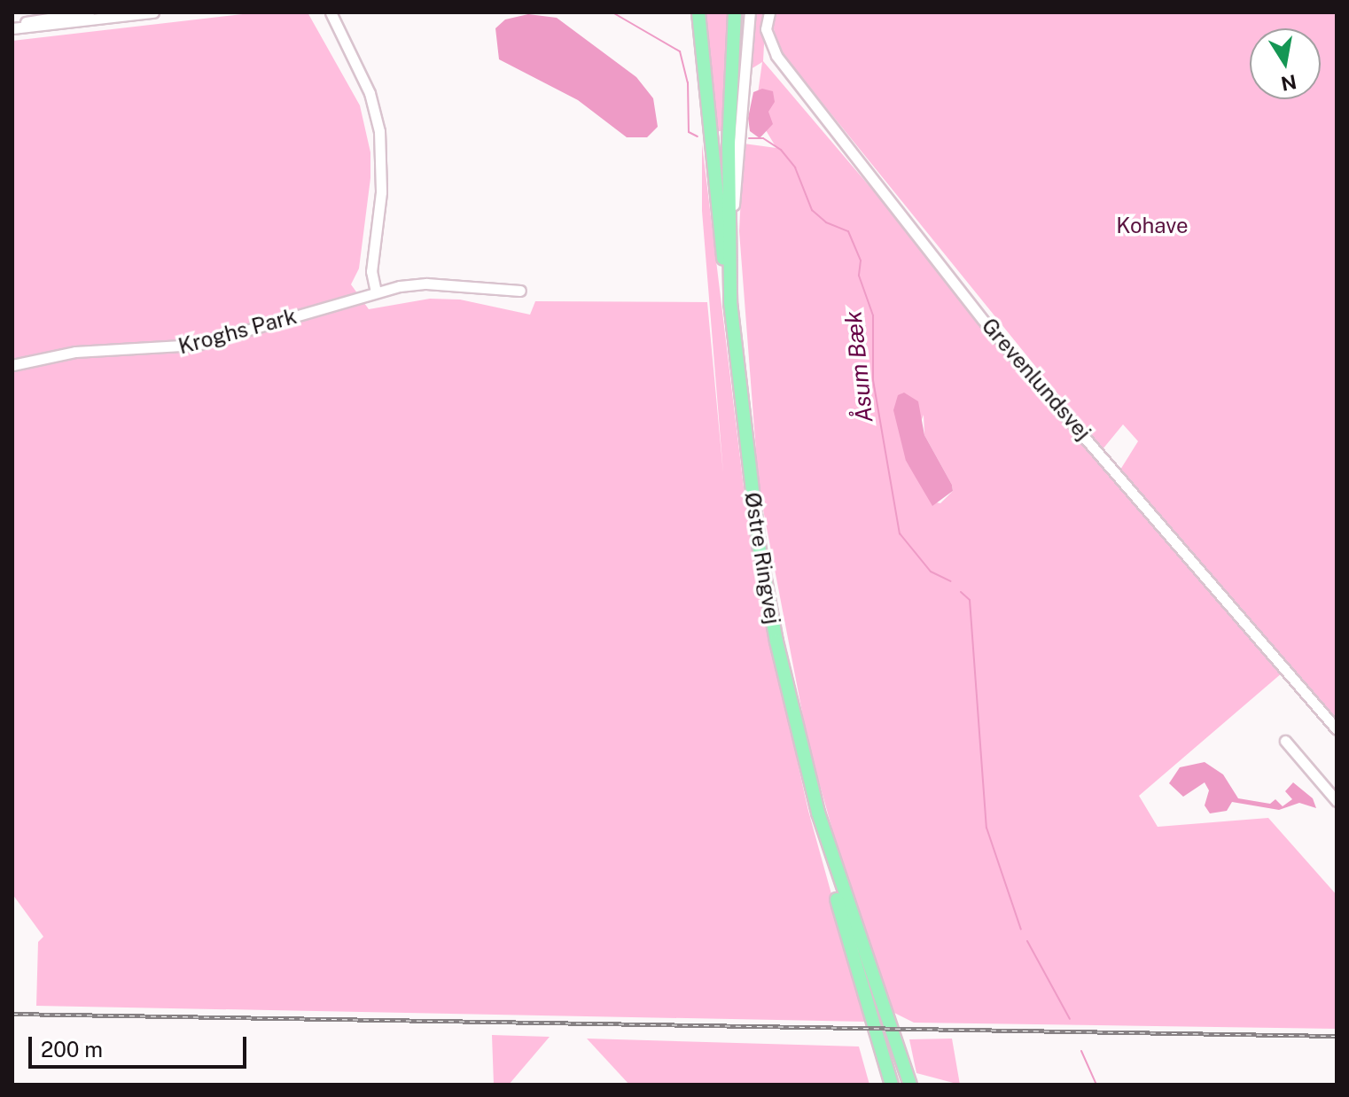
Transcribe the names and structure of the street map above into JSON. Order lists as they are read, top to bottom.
{
  "streets": {
    "main road": ["Østre Ringvej"],
    "street": ["Kroghs Park", "Grevenlundsvej"]
  },
  "water": ["Åsum Bæk"],
  "parks": ["Kohave"],
  "scale_bar": "200 m",
  "north": "bottom"
}
